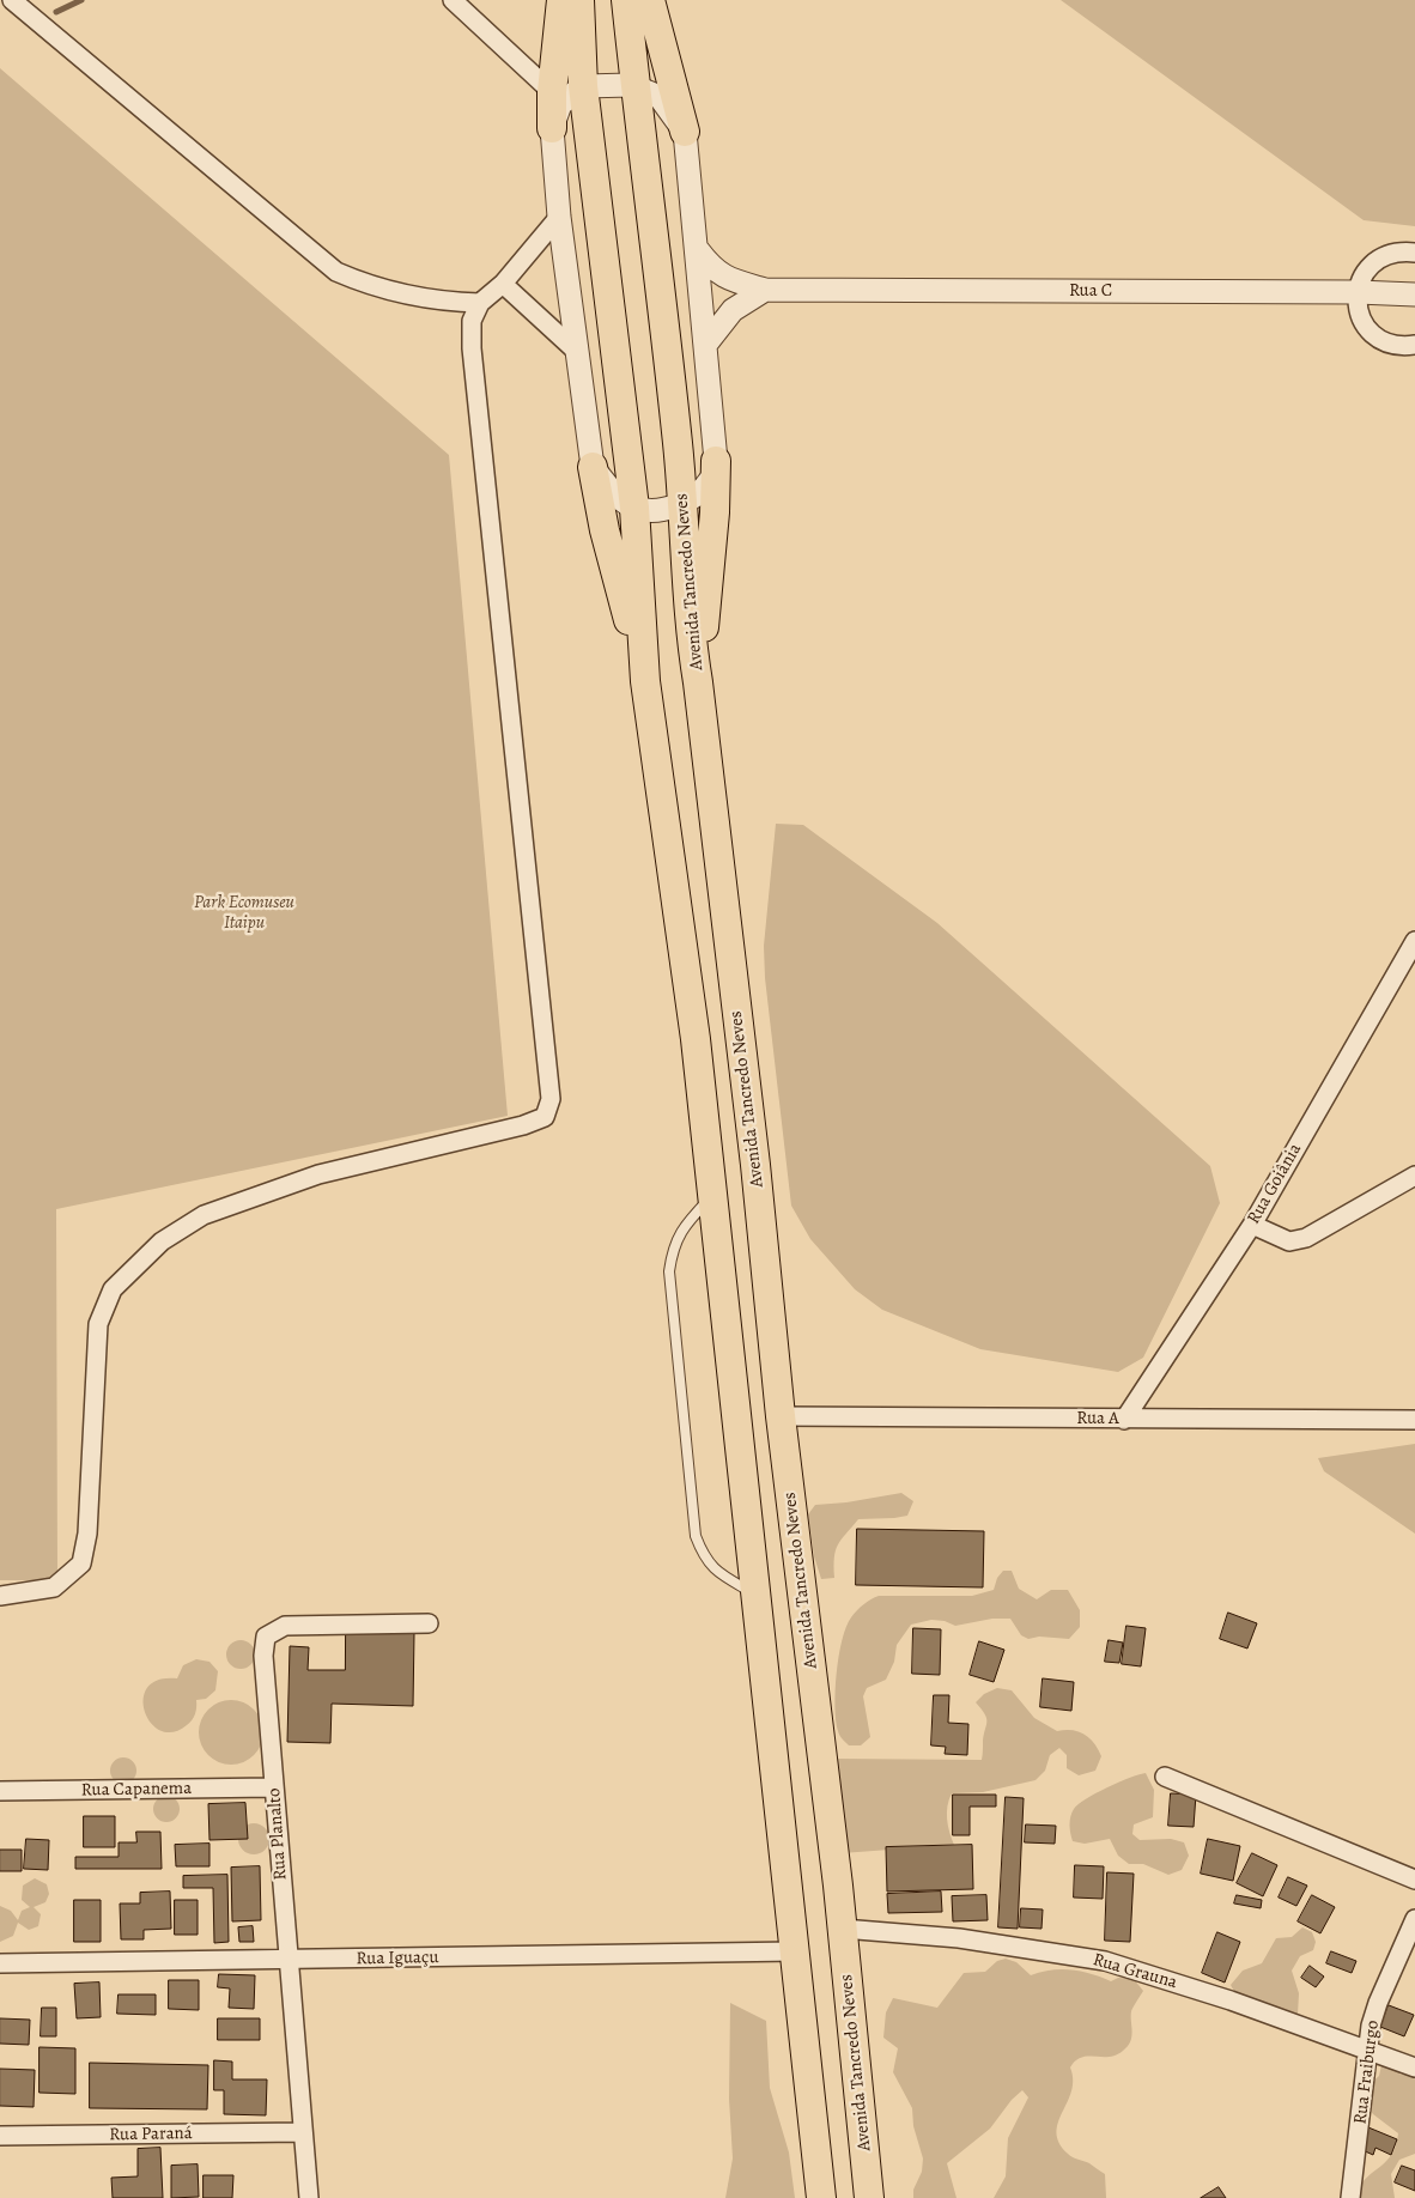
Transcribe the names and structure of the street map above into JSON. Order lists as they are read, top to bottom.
{
  "streets": {
    "main road": ["Avenida Tancredo Neves"],
    "street": [
      "Rua C",
      "Rua Goiânia",
      "Rua A",
      "Rua Capanema",
      "Rua Planalto",
      "Rua Iguaçu",
      "Rua Grauna",
      "Rua Fraiburgo",
      "Rua Paraná"
    ]
  },
  "crossings": [
    ["Avenida Tancredo Neves", "Rua A"],
    ["Avenida Tancredo Neves", "Rua Grauna"],
    ["Rua Goiânia", "Rua A"],
    ["Rua Capanema", "Rua Planalto"],
    ["Rua Planalto", "Rua Iguaçu"],
    ["Rua Planalto", "Rua Paraná"],
    ["Rua Grauna", "Rua Fraiburgo"]
  ],
  "parks": ["Park Ecomuseu Itaipu"]
}
